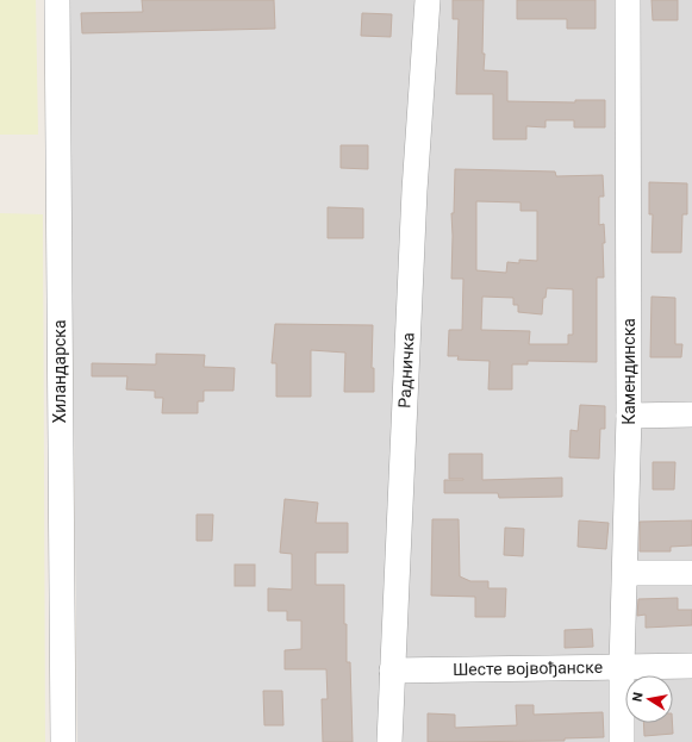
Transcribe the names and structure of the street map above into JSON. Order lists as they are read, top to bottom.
{
  "streets": {
    "street": [
      "Радничка",
      "Хиландарска",
      "Камендинска",
      "Шесте војвођанске"
    ]
  },
  "crossings": [
    ["Радничка", "Шесте војвођанске"],
    ["Камендинска", "Шесте војвођанске"]
  ],
  "north": "left"
}
